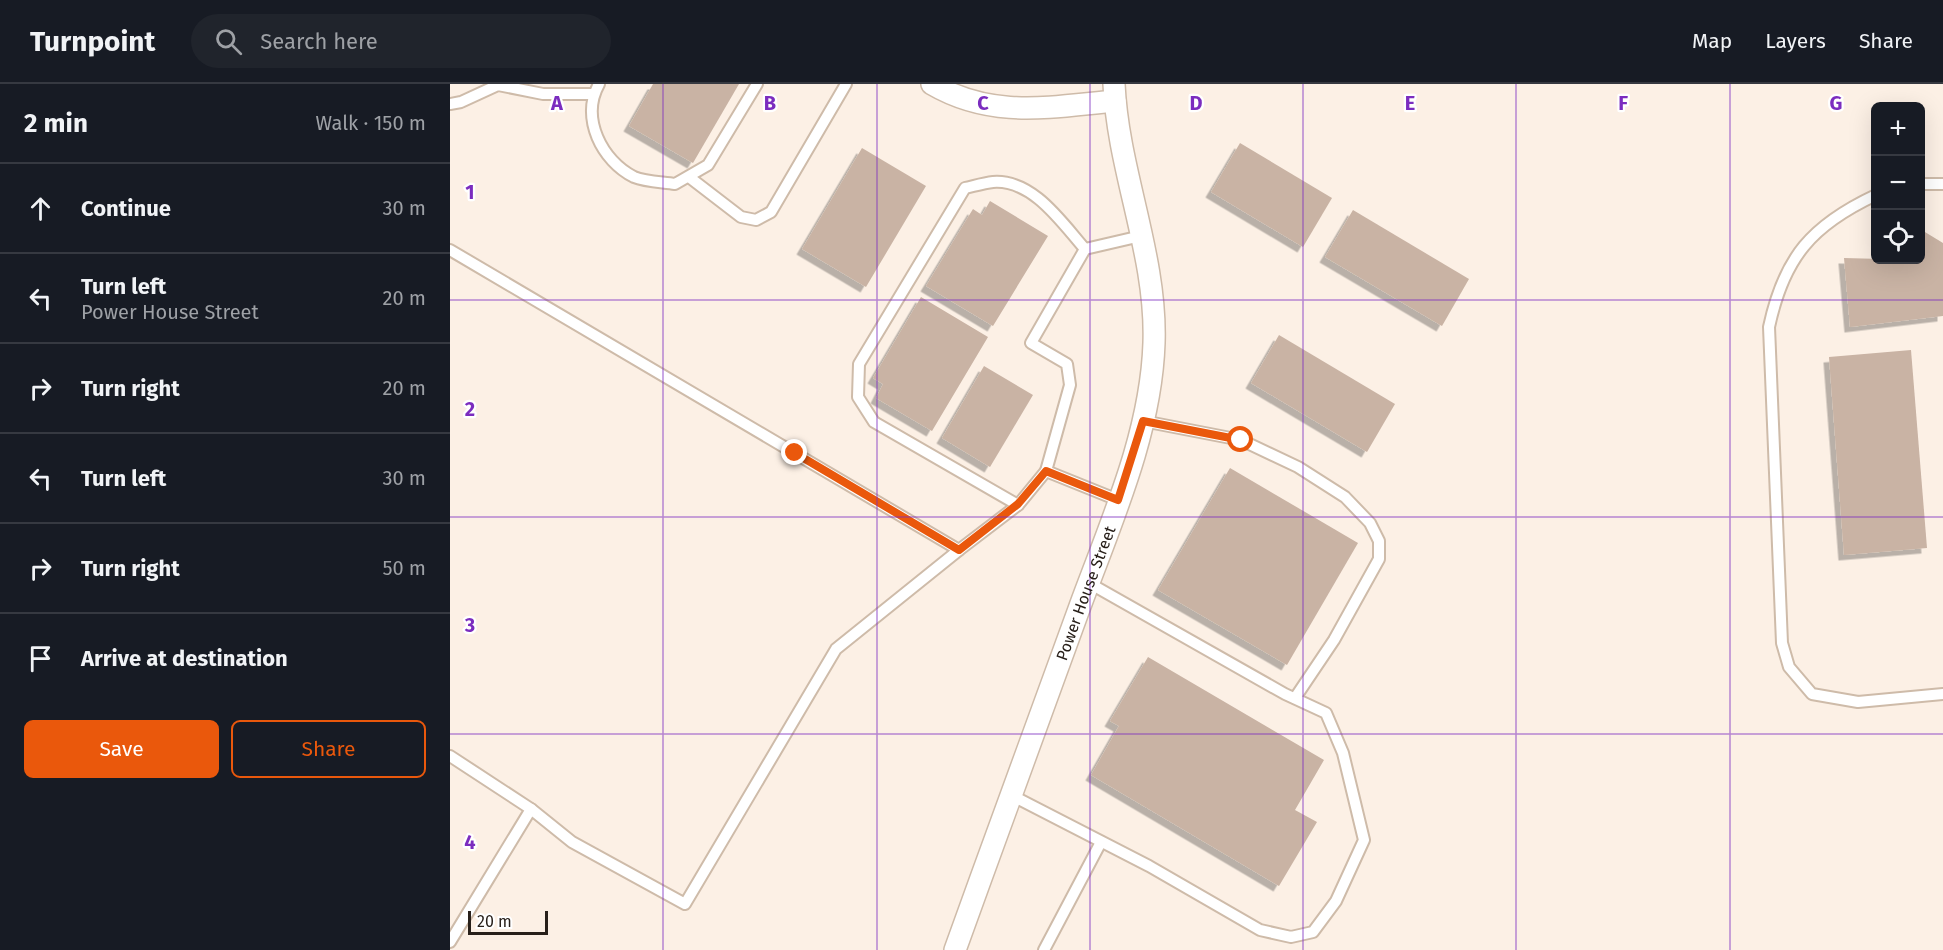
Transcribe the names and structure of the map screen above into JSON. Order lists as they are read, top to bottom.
{
  "streets": {
    "street": ["Power House Street"]
  },
  "scale_bar": "20 m",
  "page": {
    "header": "Turnpoint",
    "search": "Search here",
    "nav": ["Map", "Layers", "Share"],
    "heading": ["2 min", "Walk · 150 m"],
    "map_buttons": ["+", "−"],
    "list": [
      ["Continue", "30 m"],
      ["Turn left", "Power House Street", "20 m"],
      ["Turn right", "20 m"],
      ["Turn left", "30 m"],
      ["Turn right", "50 m"],
      "Arrive at destination"
    ],
    "buttons": ["Save", "Share"],
    "scale": "20 m"
  },
  "grid": {
    "columns": [
      "A",
      "B",
      "C",
      "D",
      "E",
      "F",
      "G"
    ],
    "rows": [
      "1",
      "2",
      "3",
      "4"
    ]
  }
}
